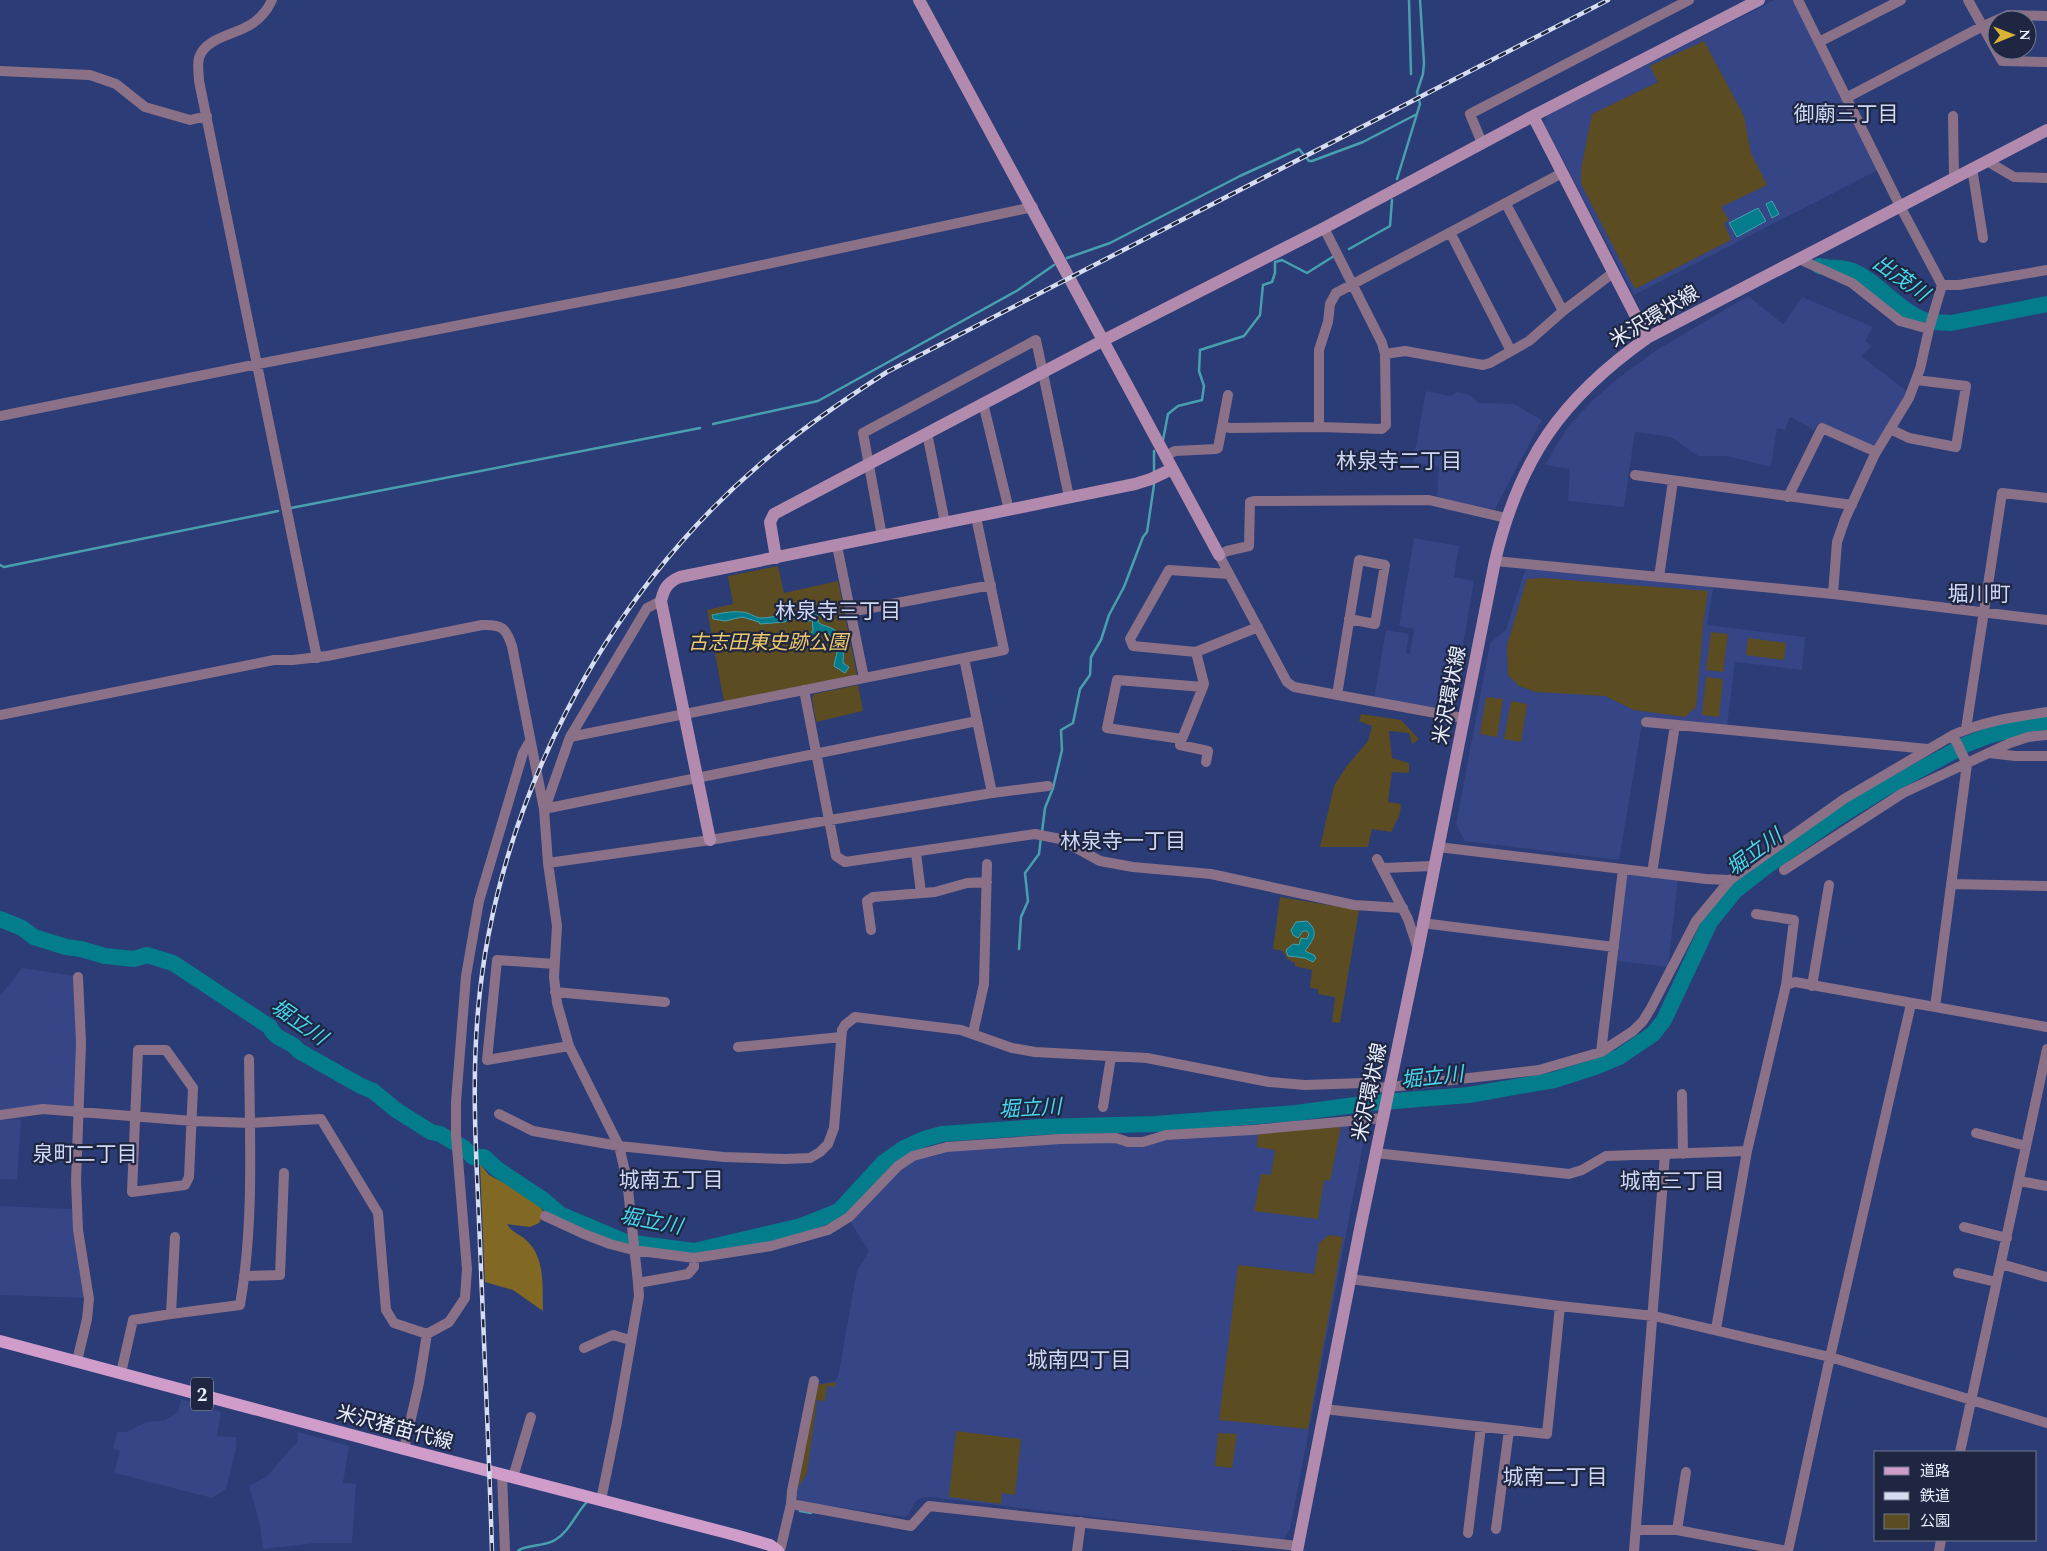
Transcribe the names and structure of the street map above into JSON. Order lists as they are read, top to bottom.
{
  "streets": {
    "main road": ["2", "米沢猪苗代線"],
    "street": ["米沢環状線"]
  },
  "districts": [
    "御廟三丁目",
    "林泉寺二丁目",
    "堀川町",
    "林泉寺三丁目",
    "林泉寺一丁目",
    "泉町二丁目",
    "城南五丁目",
    "城南三丁目",
    "城南四丁目",
    "城南二丁目"
  ],
  "water": ["出茂川", "堀立川"],
  "parks": ["古志田東史跡公園"],
  "legend": ["道路", "鉄道", "公園"],
  "north": "right"
}
